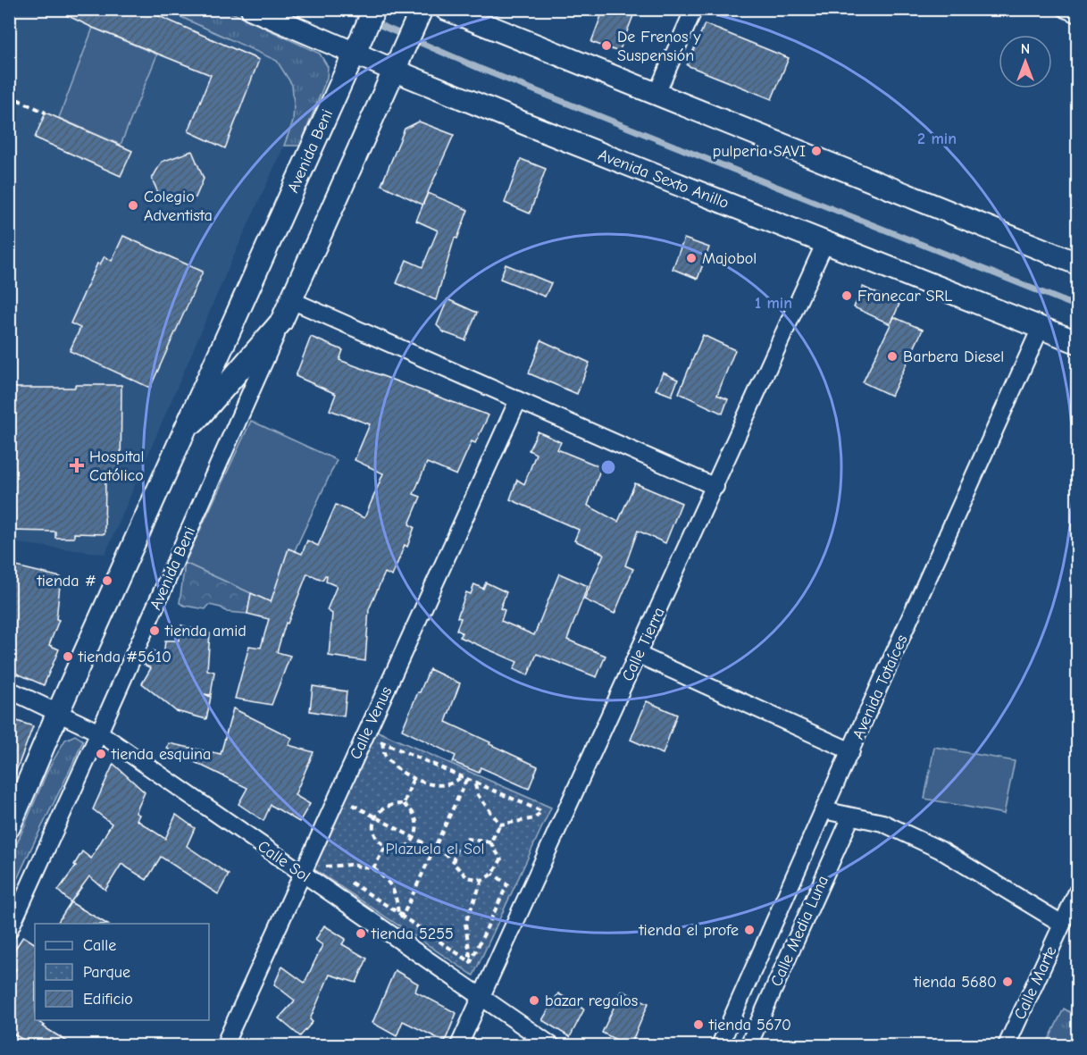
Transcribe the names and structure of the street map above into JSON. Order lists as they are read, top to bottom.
{
  "streets": {
    "main road": ["Avenida Beni", "Avenida Sexto Anillo"],
    "street": [
      "Calle Tierra",
      "Avenida Totaíces",
      "Calle Venus",
      "Calle Sol",
      "Calle Media Luna",
      "Calle Marte"
    ]
  },
  "crossings": [
    ["Avenida Beni", "Avenida Sexto Anillo"],
    ["Avenida Beni", "Calle Sol"],
    ["Avenida Sexto Anillo", "Calle Tierra"],
    ["Avenida Sexto Anillo", "Avenida Totaíces"],
    ["Calle Tierra", "Calle Sol"],
    ["Calle Venus", "Calle Sol"]
  ],
  "parks": ["Plazuela el Sol"],
  "places": {
    "other": [
      "De Frenos y Suspensión",
      "pulperia SAVI",
      "Colegio Adventista",
      "Majobol",
      "Franecar SRL",
      "Barbera Diesel",
      "tienda #",
      "tienda amid",
      "tienda #5610",
      "tienda esquina",
      "tienda el profe",
      "tienda 5255",
      "tienda 5680",
      "bazar regalos",
      "tienda 5670"
    ],
    "health": ["Hospital Católico"]
  },
  "legend": ["Calle", "Parque", "Edificio"],
  "north": "top",
  "rings": ["2 min", "1 min"]
}
